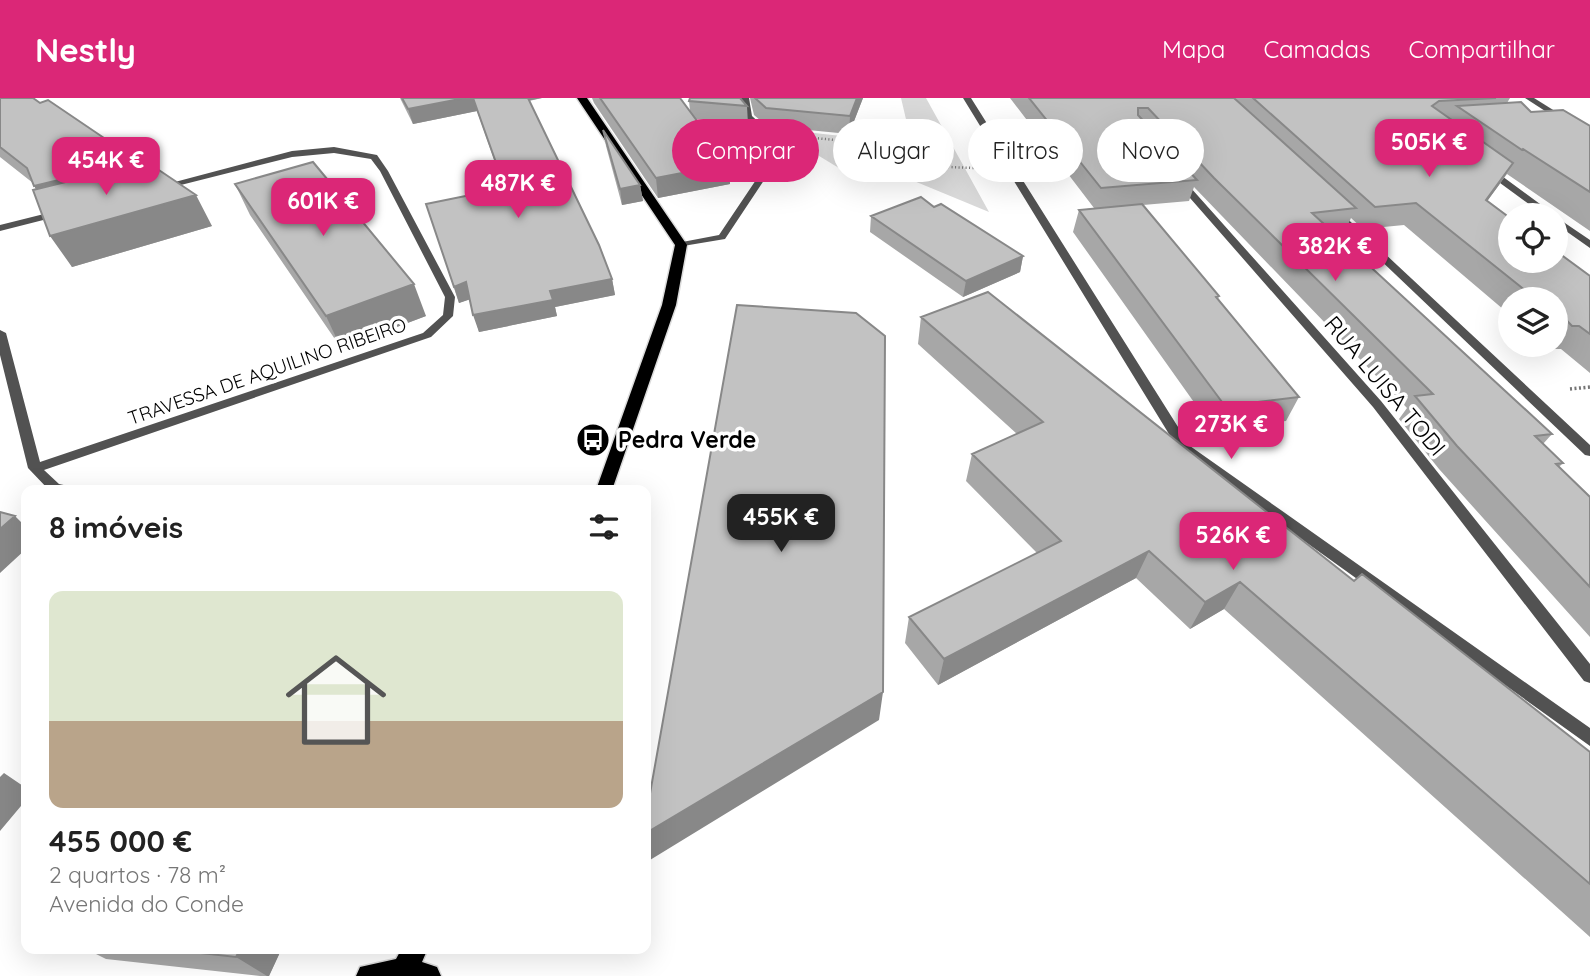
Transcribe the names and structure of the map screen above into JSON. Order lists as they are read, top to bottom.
{
  "streets": {
    "street": ["TRAVESSA DE AQUILINO RIBEIRO", "RUA LUISA TODI"]
  },
  "places": {
    "bus stop": ["Pedra Verde"]
  },
  "page": {
    "header": "Nestly",
    "nav": ["Mapa", "Camadas", "Compartilhar"],
    "price": [
      "505K €",
      "454K €",
      "487K €",
      "601K €",
      "382K €",
      "273K €",
      "455K €",
      "526K €"
    ],
    "chip": [
      "Comprar",
      "Alugar",
      "Filtros",
      "Novo"
    ],
    "heading": "8 imóveis",
    "list": [
      {
        "name": "455 000 €",
        "note": "2 quartos · 78 m² · Avenida do Conde"
      }
    ]
  }
}
